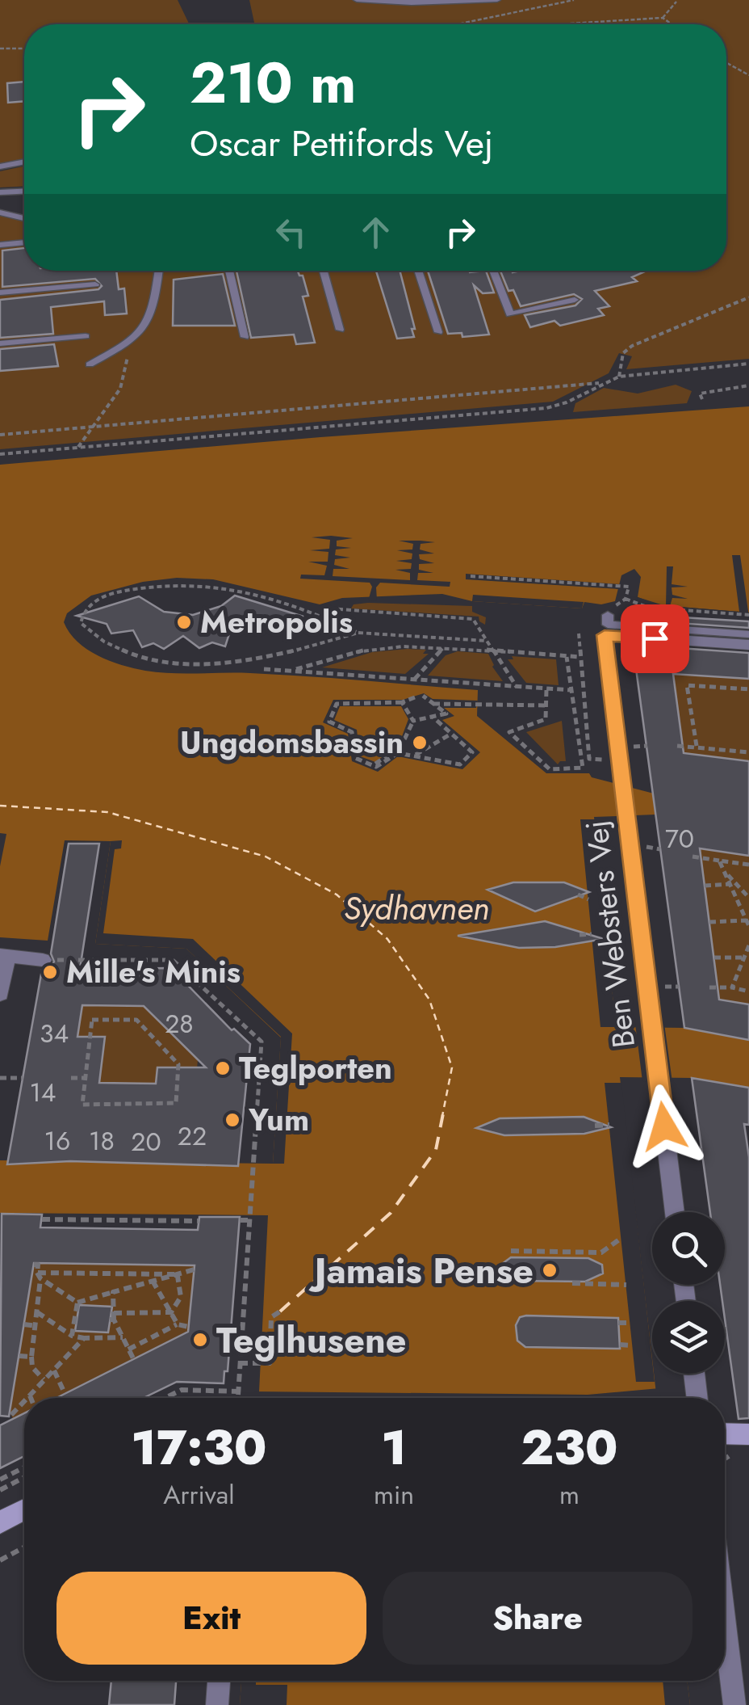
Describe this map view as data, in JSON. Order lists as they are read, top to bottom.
{
  "streets": {
    "street": ["Ben Websters Vej"]
  },
  "water": ["Sydhavnen"],
  "places": [
    "Metropolis",
    "Ungdomsbassin",
    "Mille's Minis",
    "Teglporten",
    "Yum",
    "Jamais Pense",
    "Teglhusene"
  ],
  "house_numbers": [
    "70",
    "28",
    "34",
    "14",
    "22",
    "16",
    "18",
    "20"
  ],
  "page": {
    "turn": ["210 m", "Oscar Pettifords Vej"],
    "eta": [
      "17:30",
      "Arrival",
      "1",
      "min",
      "230",
      "m"
    ],
    "buttons": ["Exit", "Share"]
  }
}
